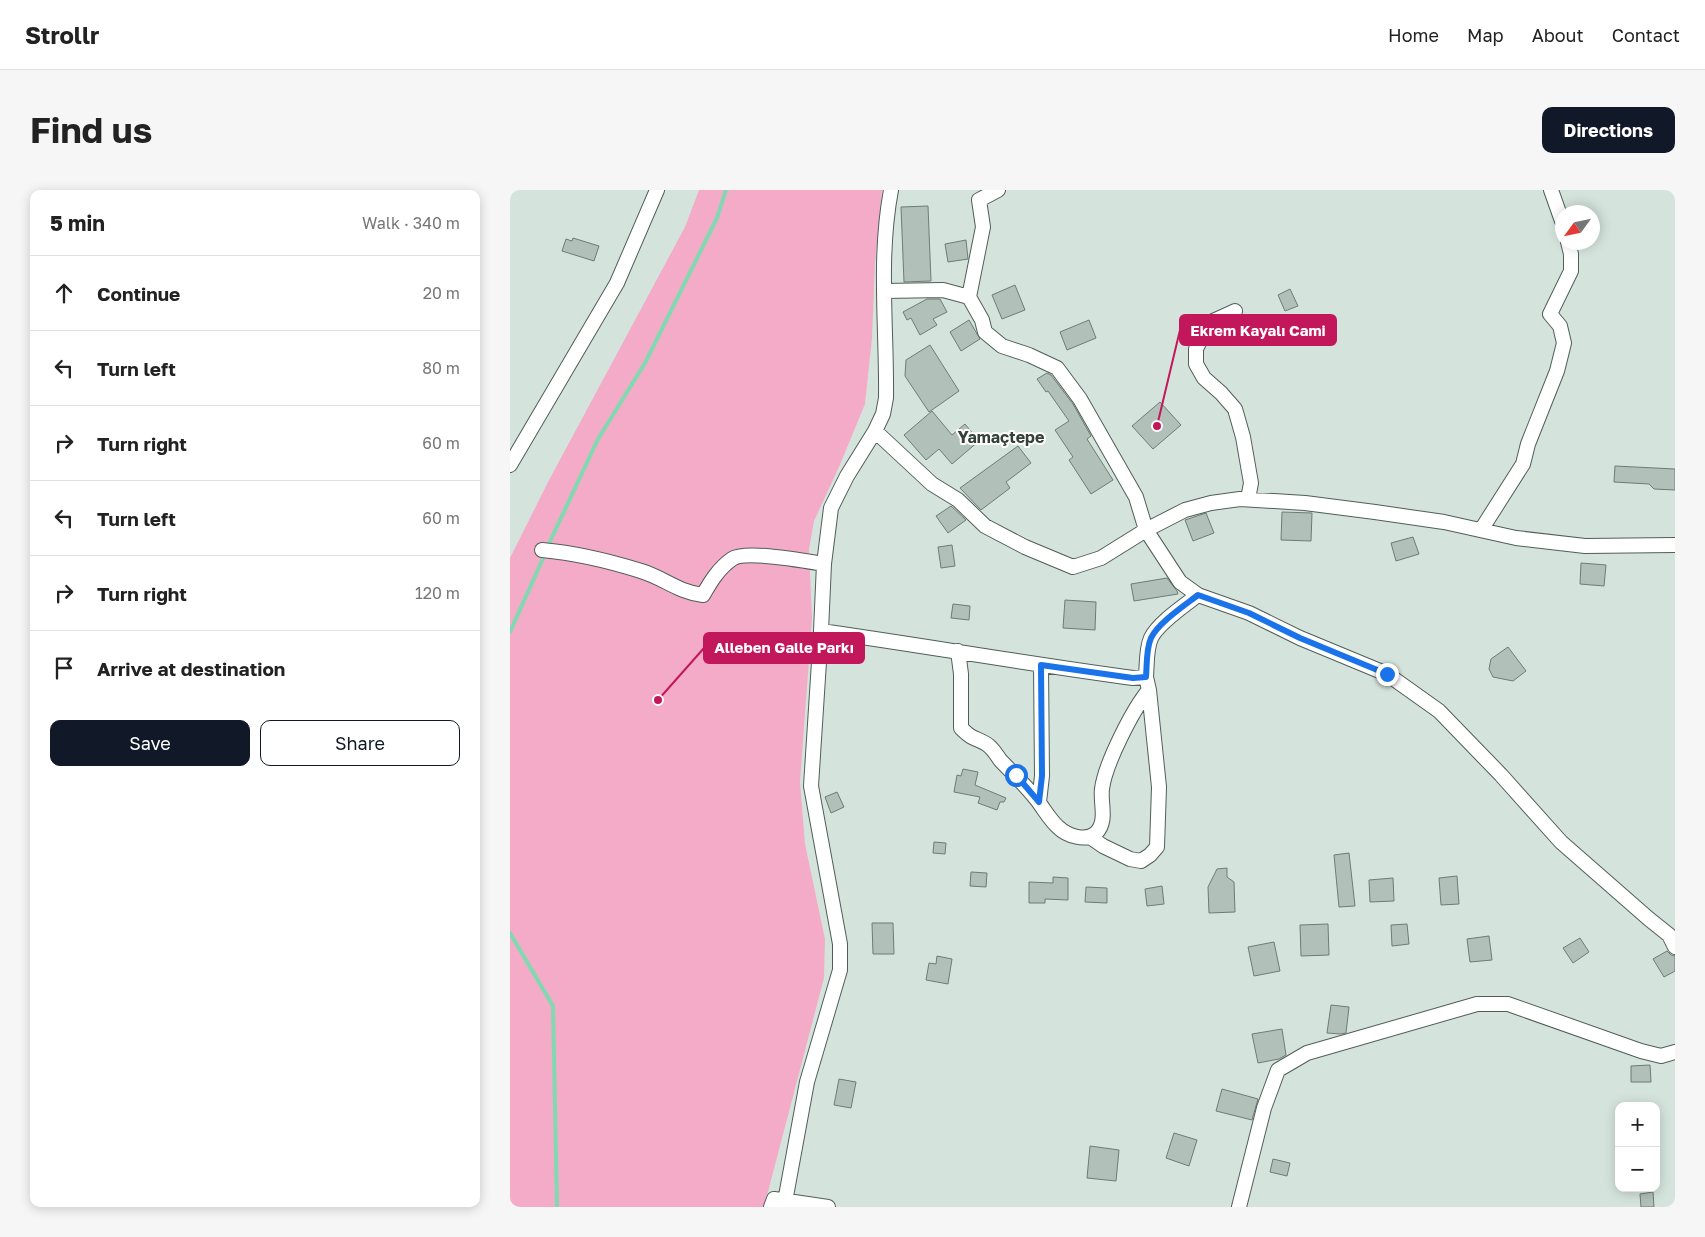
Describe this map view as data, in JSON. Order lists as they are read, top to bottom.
{
  "districts": ["Yamaçtepe"],
  "places": ["Ekrem Kayalı Cami", "Alleben Galle Parkı"],
  "north": "bottom left",
  "page": {
    "header": "Strollr",
    "nav": [
      "Home",
      "Map",
      "About",
      "Contact"
    ],
    "buttons": [
      "Directions",
      ["Save", "Share"]
    ],
    "title": "Find us",
    "heading": ["5 min", "Walk · 340 m"],
    "list": [
      ["Continue", "20 m"],
      ["Turn left", "80 m"],
      ["Turn right", "60 m"],
      ["Turn left", "60 m"],
      ["Turn right", "120 m"],
      "Arrive at destination"
    ],
    "map_buttons": ["+", "−"]
  }
}
